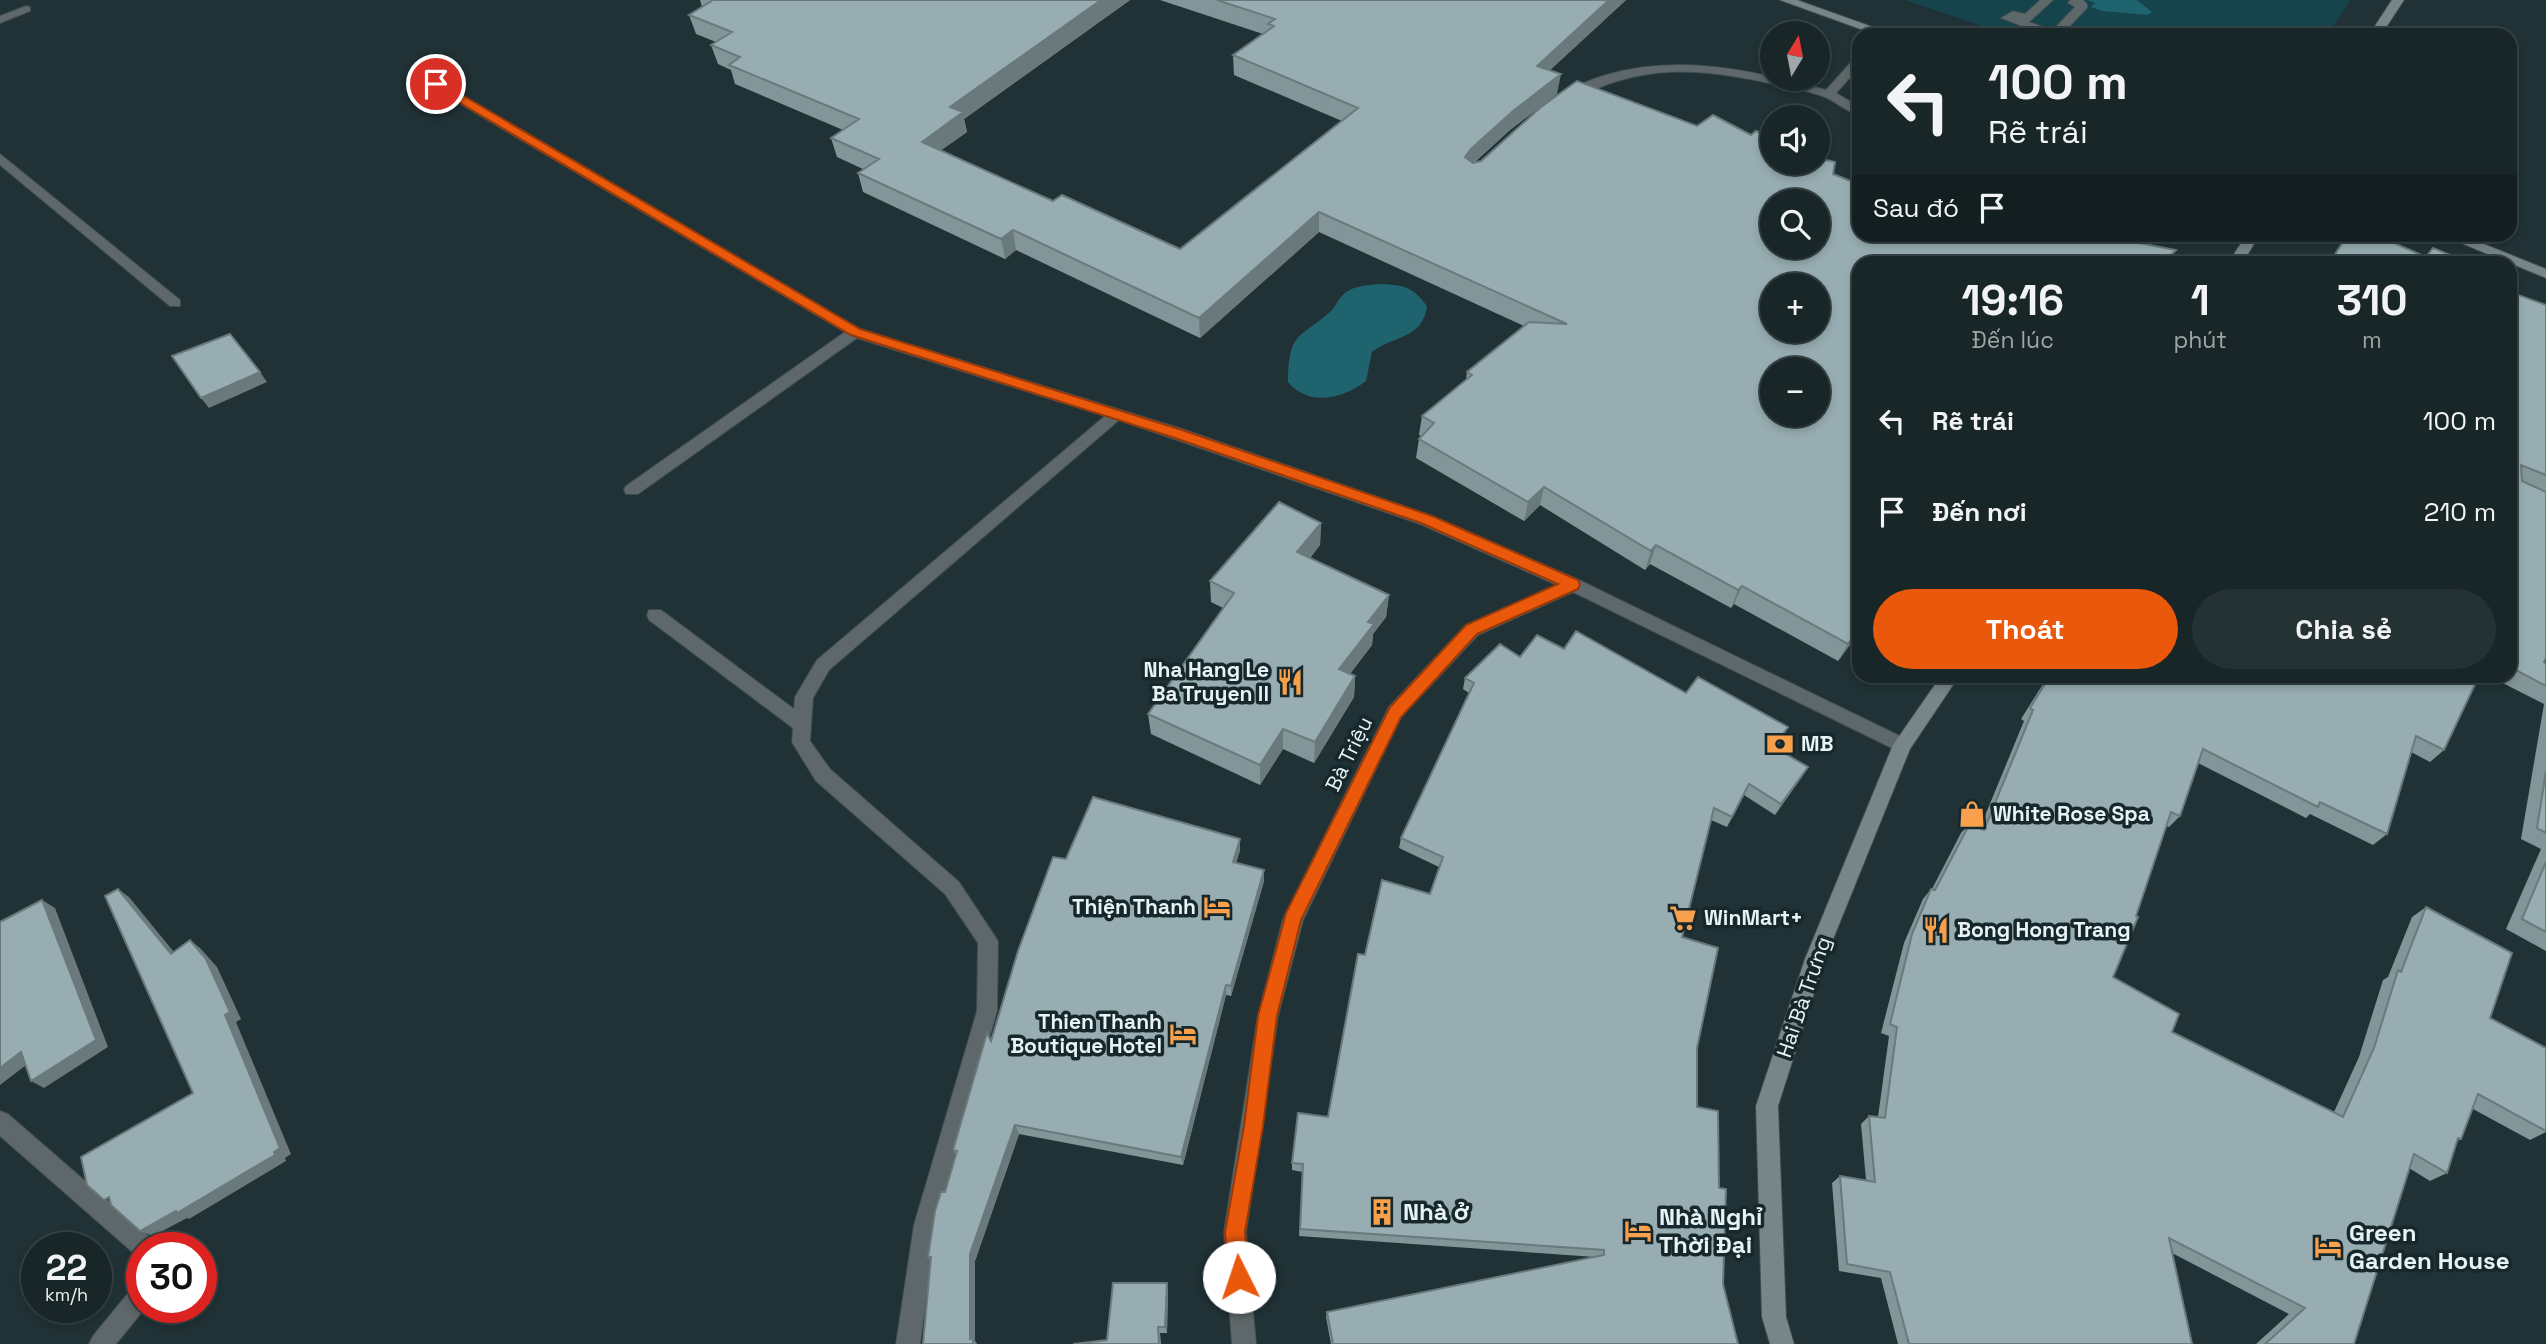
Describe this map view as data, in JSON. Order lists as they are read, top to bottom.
{
  "streets": {
    "street": ["Bà Triệu", "Hai Bà Trưng"]
  },
  "places": {
    "restaurant": ["Nha Hang Le Ba Truyen ll", "Bong Hong Trang"],
    "bank": ["MB"],
    "shop": ["White Rose Spa"],
    "hotel": [
      "Thiện Thanh",
      "Thien Thanh Boutique Hotel",
      "Nhà Nghỉ Thời Đại",
      "Green Garden House"
    ],
    "supermarket": ["WinMart+"],
    "building": ["Nhà ở"]
  },
  "north": "top",
  "page": {
    "map_buttons": ["+", "−"],
    "turn": ["100 m", "Rẽ trái"],
    "then": "Sau đó",
    "eta": [
      "19:16",
      "Đến lúc",
      "1",
      "phút",
      "310",
      "m"
    ],
    "list": [
      {
        "name": "Rẽ trái",
        "value": "100 m"
      },
      {
        "name": "Đến nơi",
        "value": "210 m"
      }
    ],
    "buttons": ["Thoát", "Chia sẻ"],
    "speed": "22 km/h",
    "limit": "30"
  }
}
